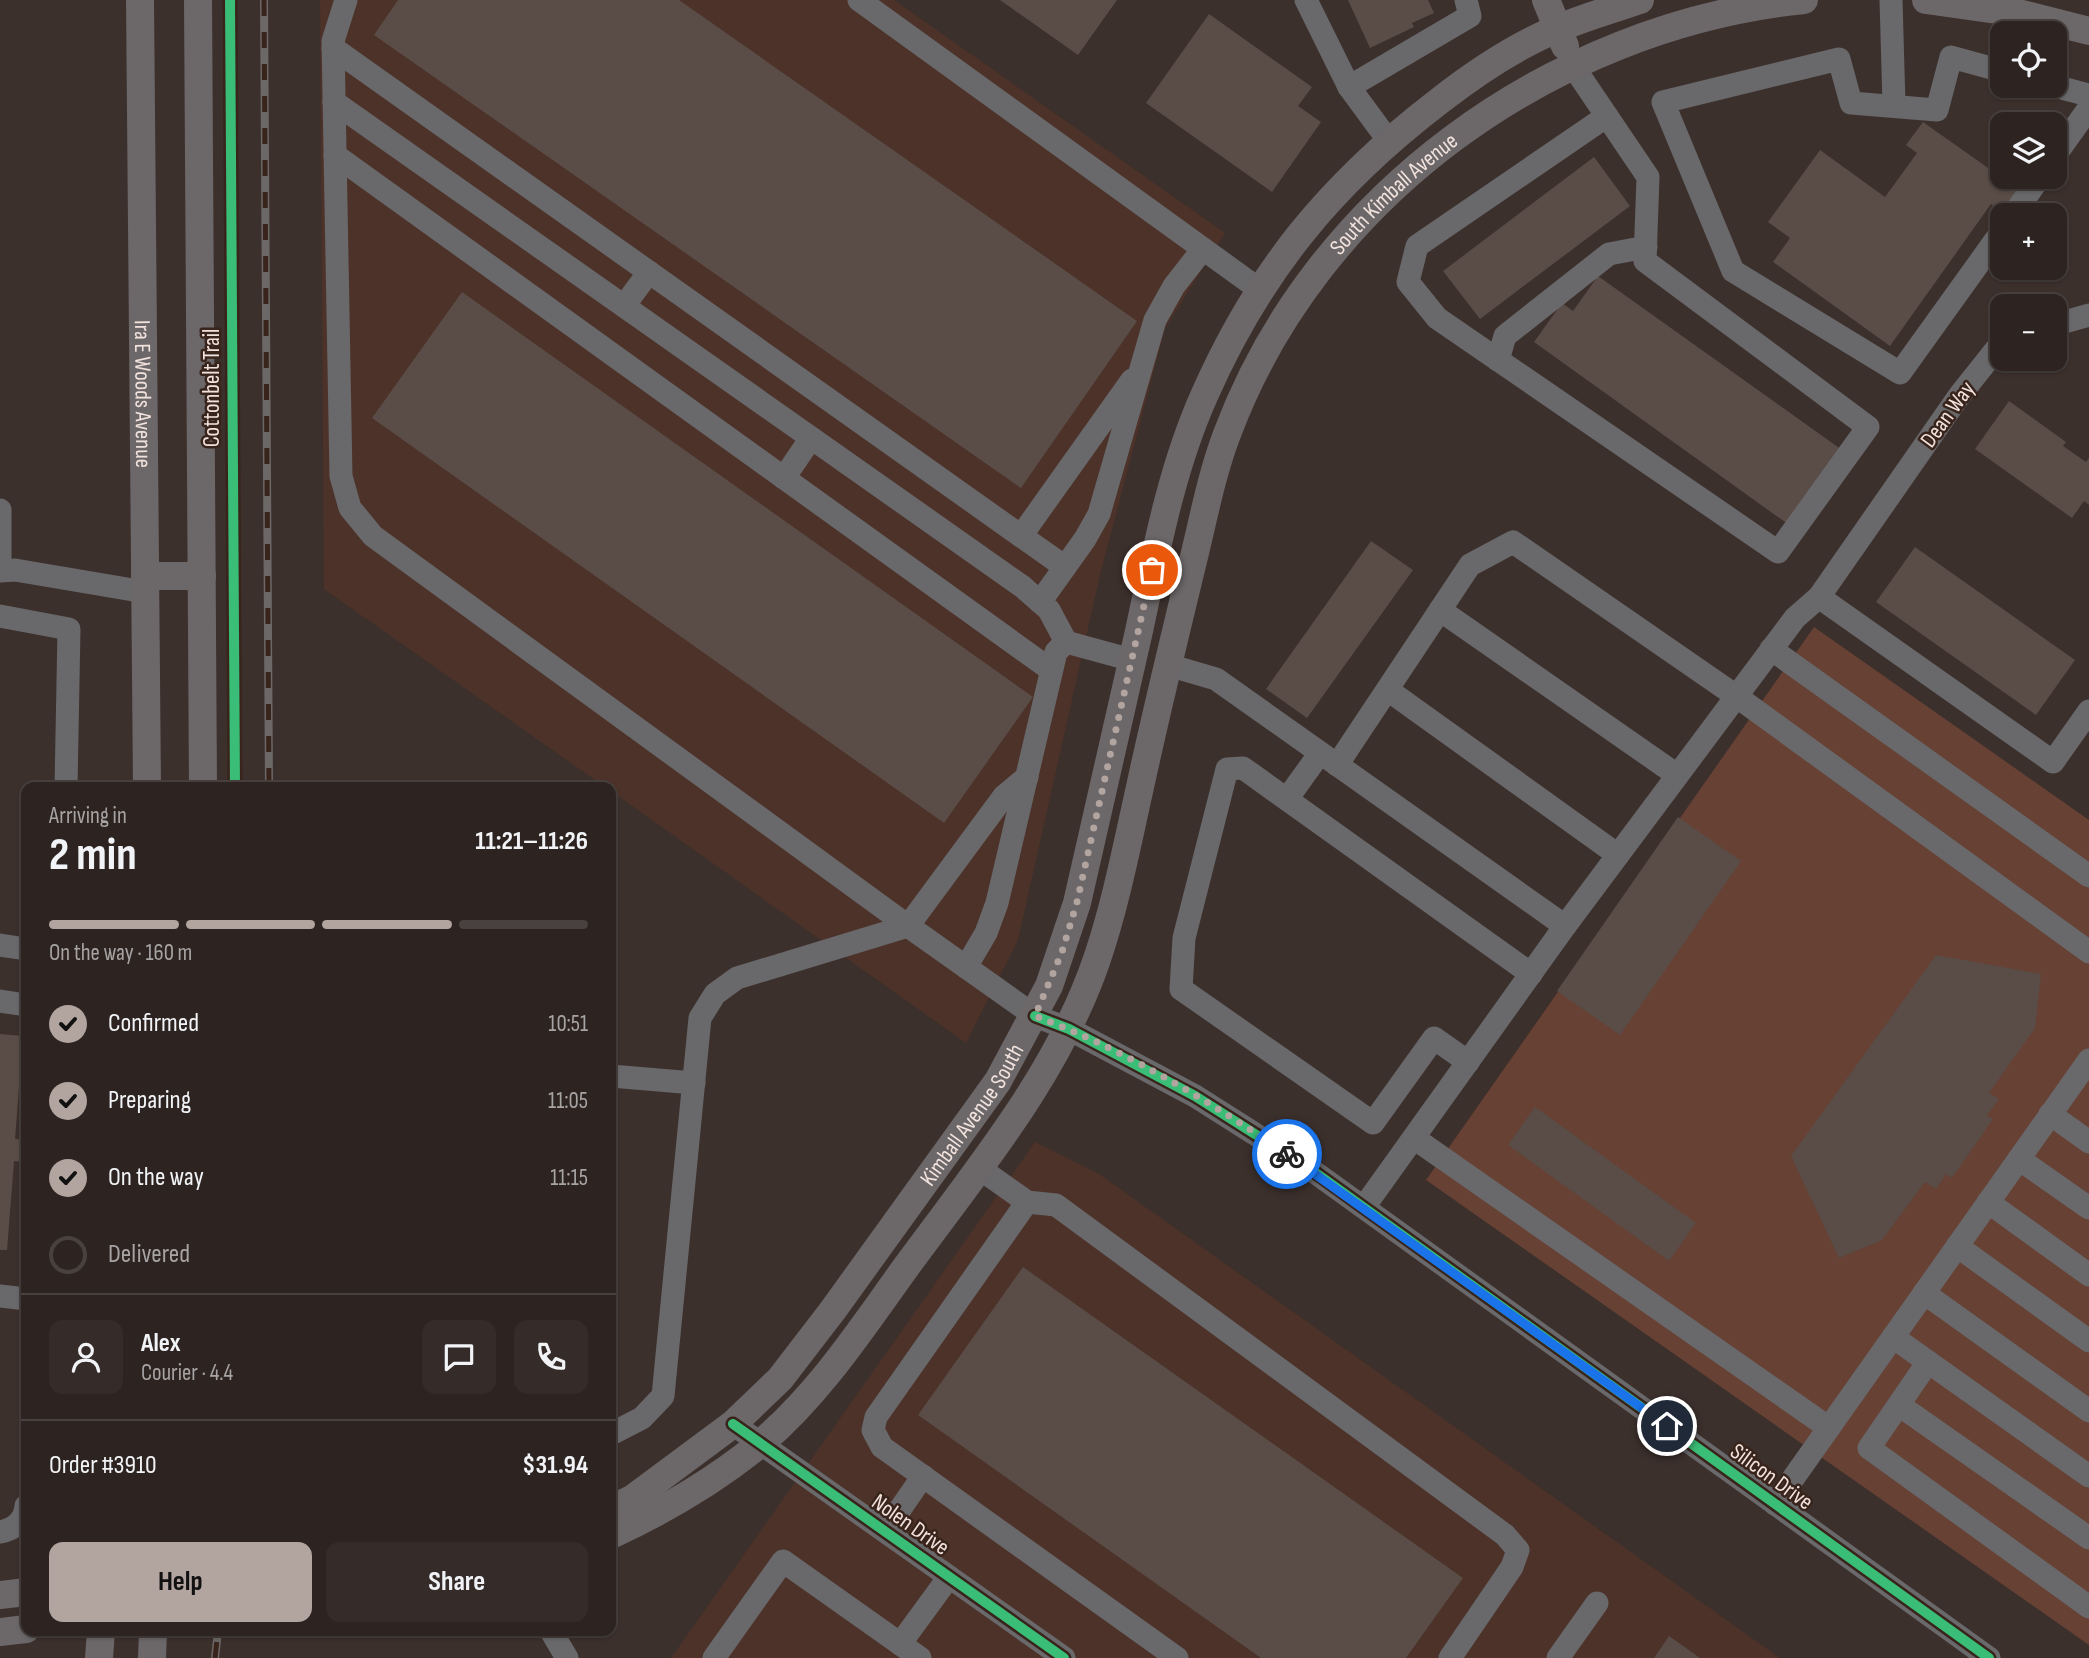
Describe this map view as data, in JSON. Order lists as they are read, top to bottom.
{
  "streets": {
    "main road": ["South Kimball Avenue", "Ira E Woods Avenue", "Kimball Avenue South"],
    "street": ["Dean Way", "Silicon Drive", "Nolen Drive"],
    "cycle path": ["Cottonbelt Trail"]
  },
  "crossings": [
    ["South Kimball Avenue", "Kimball Avenue South"],
    ["Dean Way", "Silicon Drive"],
    ["Kimball Avenue South", "Silicon Drive"],
    ["Kimball Avenue South", "Nolen Drive"]
  ],
  "page": {
    "map_buttons": ["+", "−"],
    "heading": ["2 min", "Arriving in", "11:21–11:26"],
    "panel": [
      "Alex",
      "Courier · 4.4",
      "Order #3910",
      "$31.94"
    ],
    "bar": "On the way · 160 m",
    "list": [
      ["Confirmed", "10:51"],
      ["Preparing", "11:05"],
      ["On the way", "11:15"],
      "Delivered"
    ],
    "buttons": ["Help", "Share"]
  }
}
